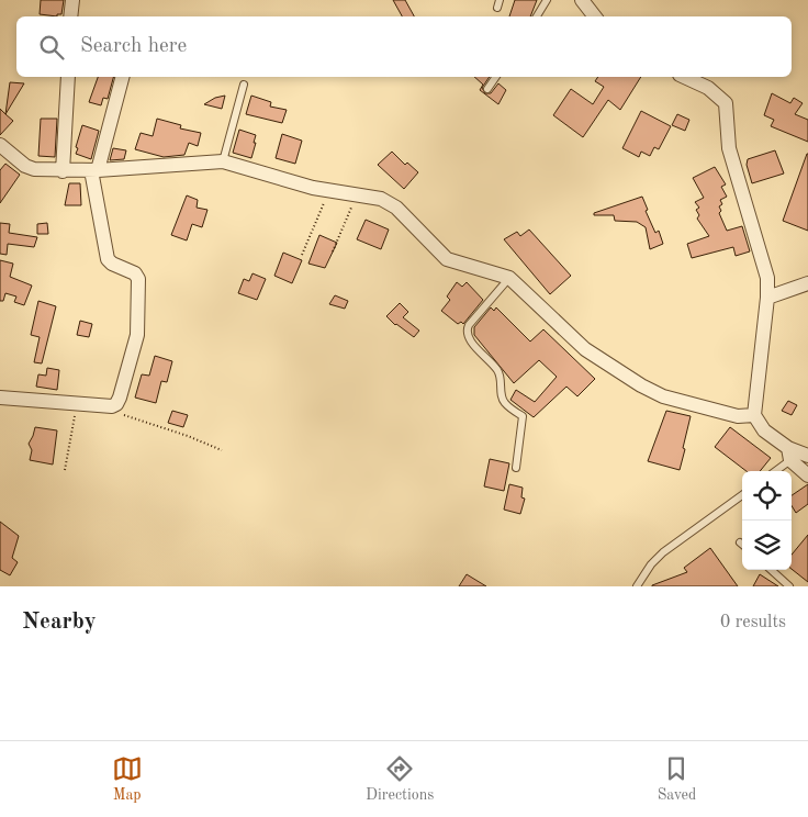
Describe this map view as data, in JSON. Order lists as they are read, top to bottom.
{
  "page": {
    "search": "Search here",
    "heading": ["Nearby", "0 results"],
    "nav": ["Map", "Directions", "Saved"]
  }
}
